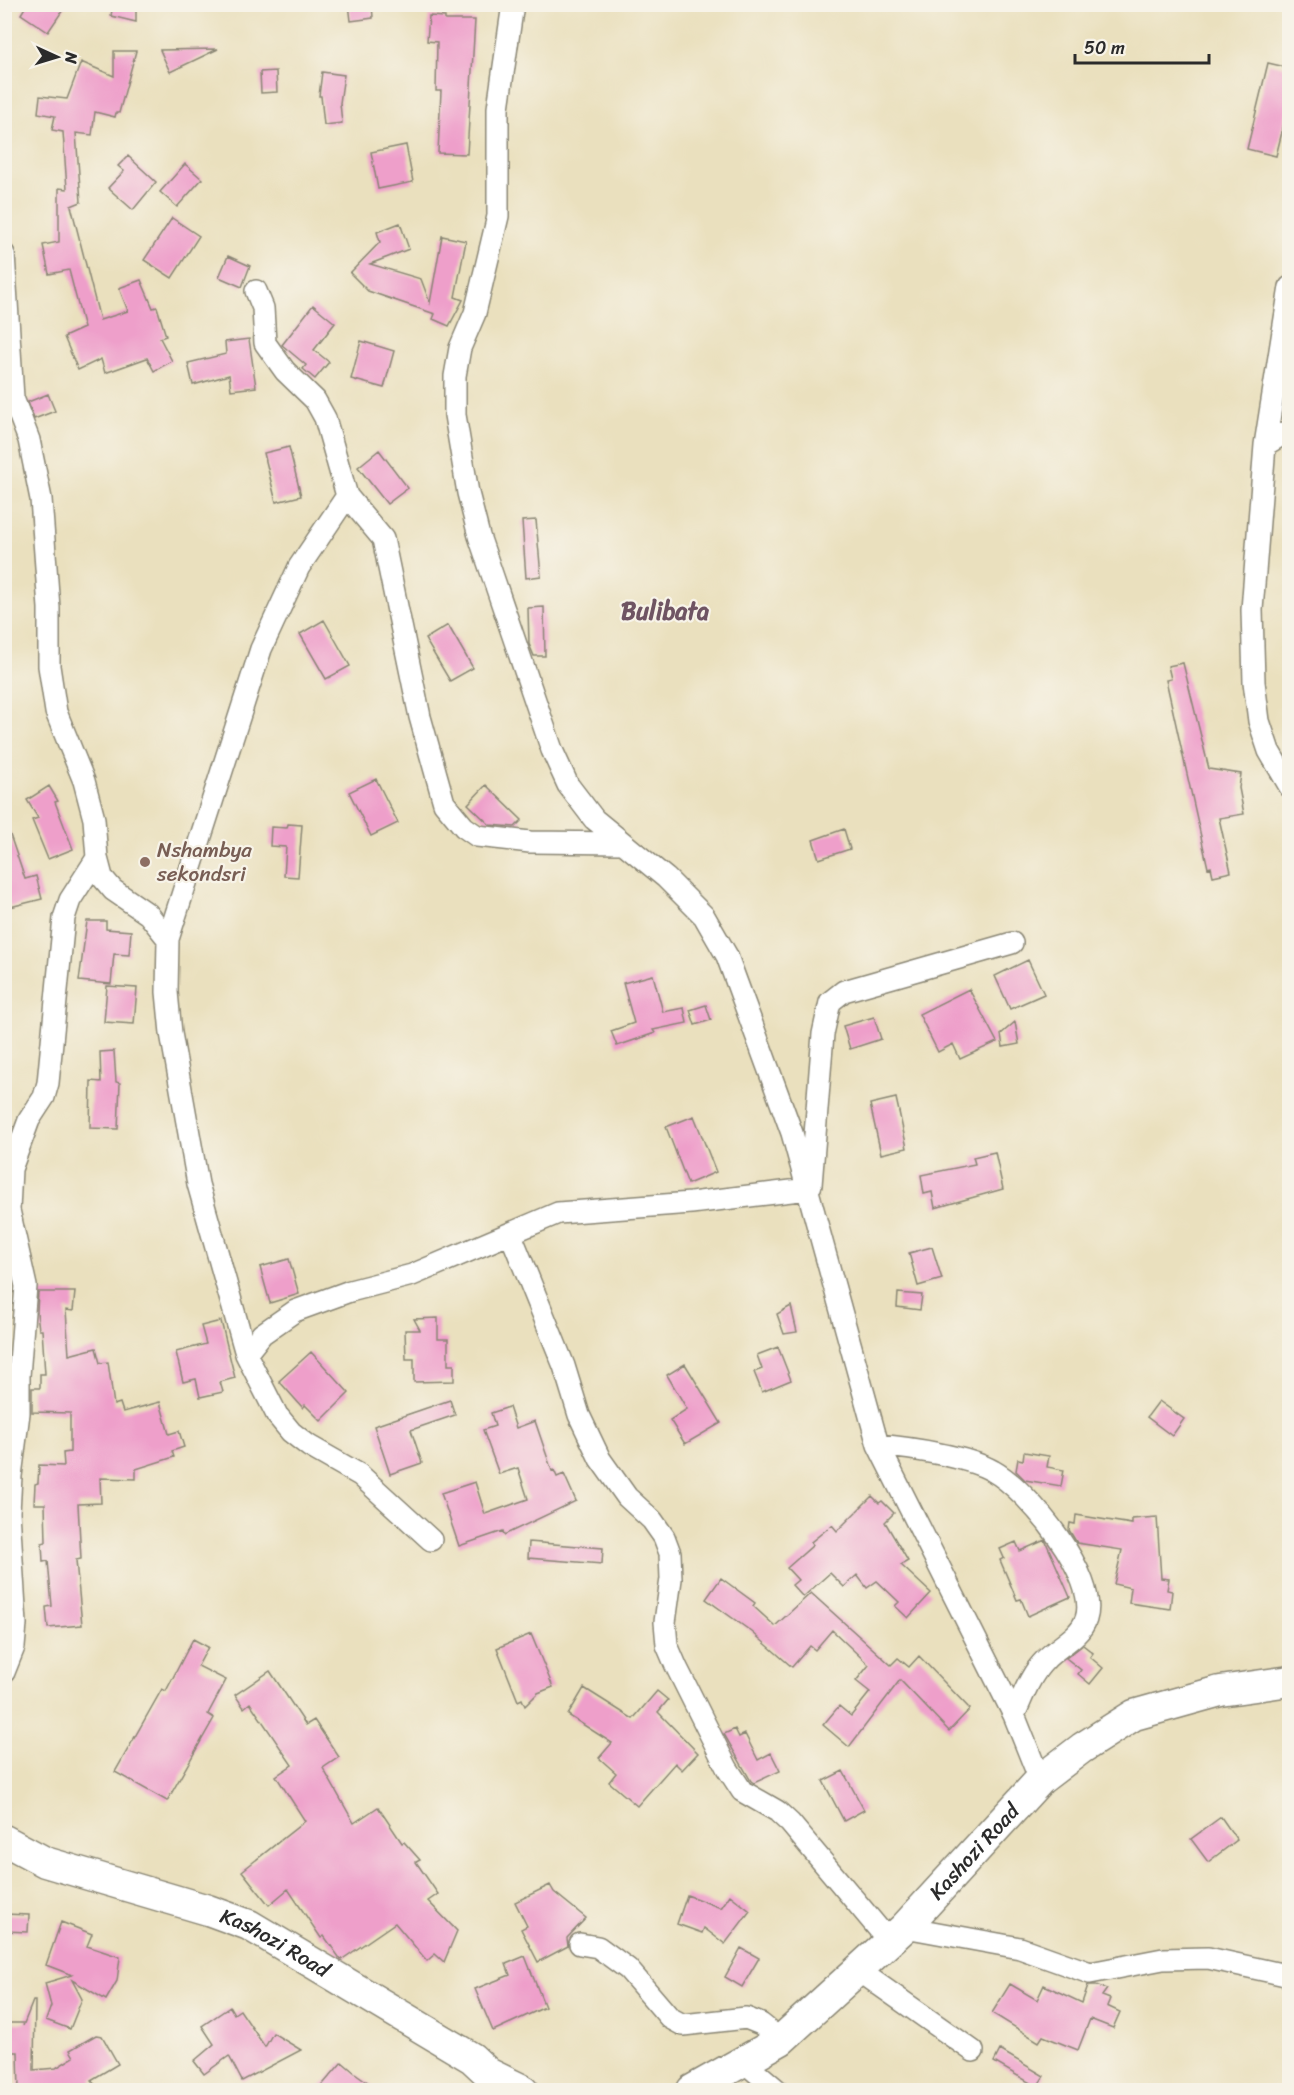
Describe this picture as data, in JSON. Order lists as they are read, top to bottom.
{
  "streets": {
    "main road": ["Kashozi Road"]
  },
  "districts": ["Bulibata"],
  "places": ["Nshambya sekondsri"],
  "scale_bar": "50 m",
  "north": "right"
}
